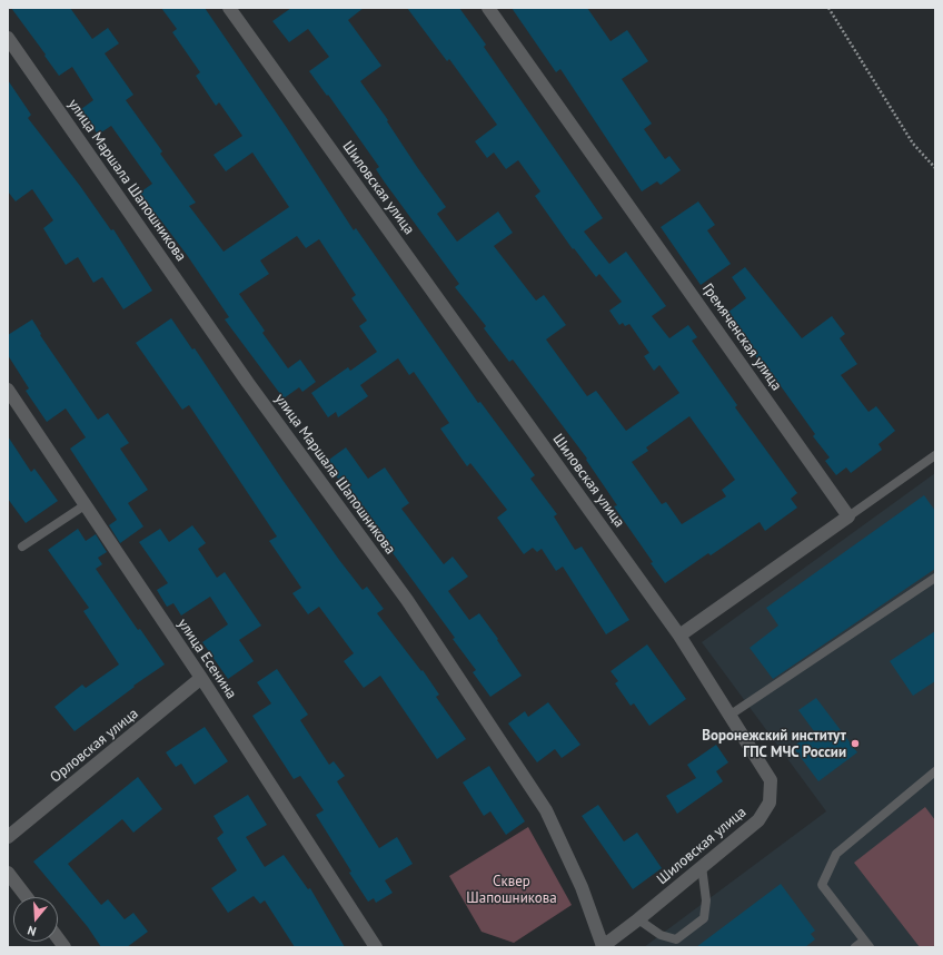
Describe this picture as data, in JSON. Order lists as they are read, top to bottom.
{
  "streets": {
    "street": [
      "улица Маршала Шапошникова",
      "Шиловская улица",
      "Гремяченская улица",
      "улица Есенина",
      "Орловская улица"
    ]
  },
  "crossings": [
    ["улица Маршала Шапошникова", "Шиловская улица"],
    ["улица Есенина", "Орловская улица"]
  ],
  "parks": ["Сквер Шапошникова"],
  "places": ["Воронежский институт ГПС МЧС России"],
  "north": "bottom"
}
